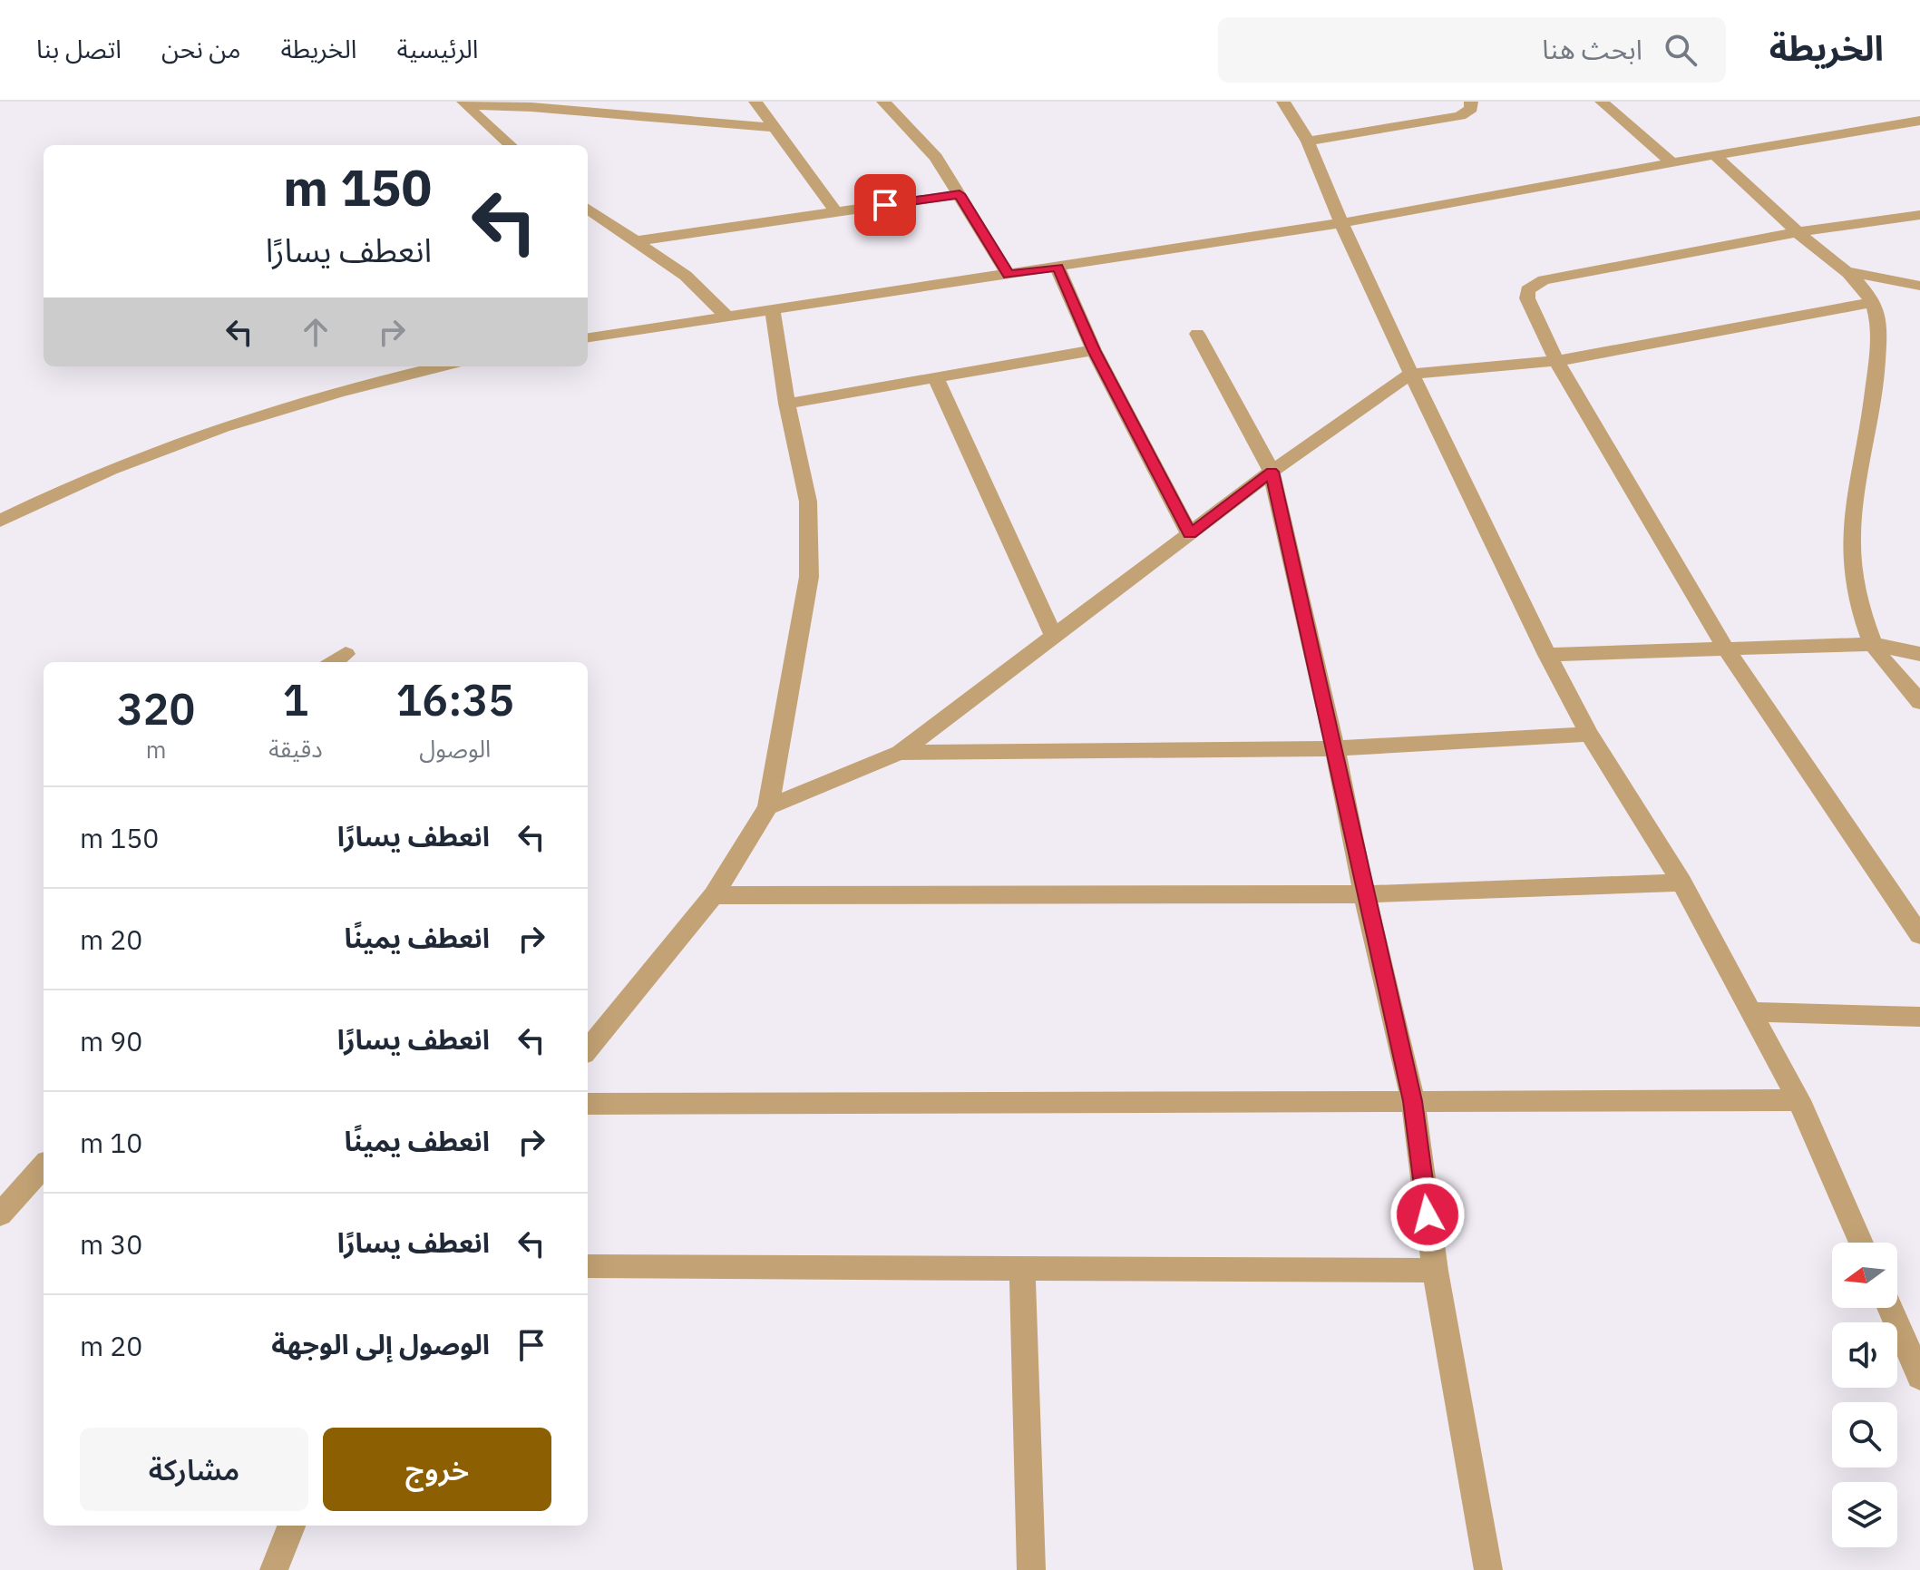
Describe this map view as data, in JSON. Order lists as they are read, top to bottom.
{
  "north": "left",
  "page": {
    "header": "الخريطة",
    "search": "ابحث هنا",
    "nav": [
      "الرئيسية",
      "الخريطة",
      "من نحن",
      "اتصل بنا"
    ],
    "turn": ["150 m", "انعطف يسارًا"],
    "eta": [
      "16:35",
      "الوصول",
      "1",
      "دقيقة",
      "320",
      "m"
    ],
    "list": [
      {
        "name": "انعطف يسارًا",
        "value": "150 m"
      },
      {
        "name": "انعطف يمينًا",
        "value": "20 m"
      },
      {
        "name": "انعطف يسارًا",
        "value": "90 m"
      },
      {
        "name": "انعطف يمينًا",
        "value": "10 m"
      },
      {
        "name": "انعطف يسارًا",
        "value": "30 m"
      },
      {
        "name": "الوصول إلى الوجهة",
        "value": "20 m"
      }
    ],
    "buttons": ["خروج", "مشاركة"]
  }
}
